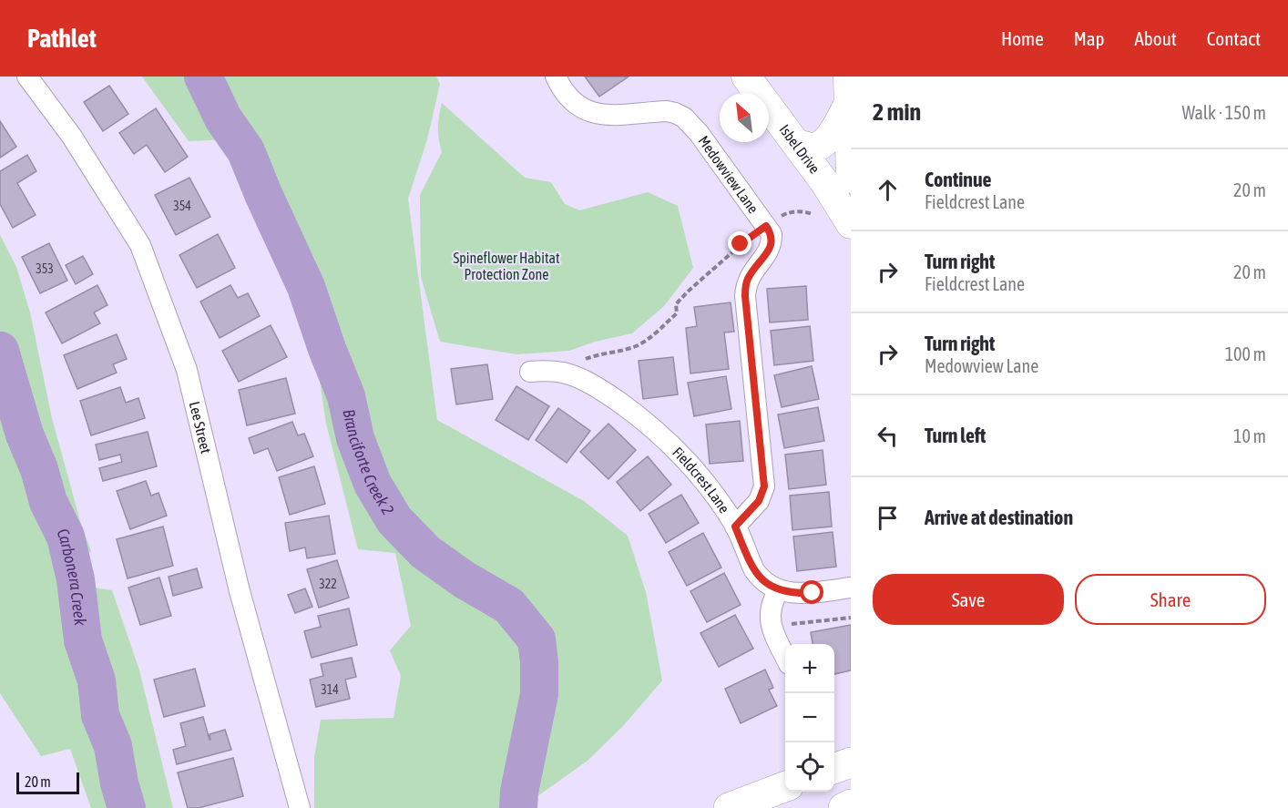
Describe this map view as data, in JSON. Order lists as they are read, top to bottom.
{
  "streets": {
    "street": [
      "Isbel Drive",
      "Medowview Lane",
      "Lee Street",
      "Fieldcrest Lane"
    ]
  },
  "crossings": [
    ["Medowview Lane", "Fieldcrest Lane"]
  ],
  "water": ["Branciforte Creek 2", "Carbonera Creek"],
  "parks": ["Spineflower Habitat Protection Zone"],
  "house_numbers": [
    "354",
    "353",
    "322",
    "314"
  ],
  "scale_bar": "20 m",
  "north": "top left",
  "page": {
    "header": "Pathlet",
    "nav": [
      "Home",
      "Map",
      "About",
      "Contact"
    ],
    "heading": ["2 min", "Walk · 150 m"],
    "list": [
      ["Continue", "Fieldcrest Lane", "20 m"],
      ["Turn right", "Fieldcrest Lane", "20 m"],
      ["Turn right", "Medowview Lane", "100 m"],
      ["Turn left", "10 m"],
      "Arrive at destination"
    ],
    "buttons": ["Save", "Share"],
    "map_buttons": ["+", "−"],
    "scale": "20 m"
  }
}
